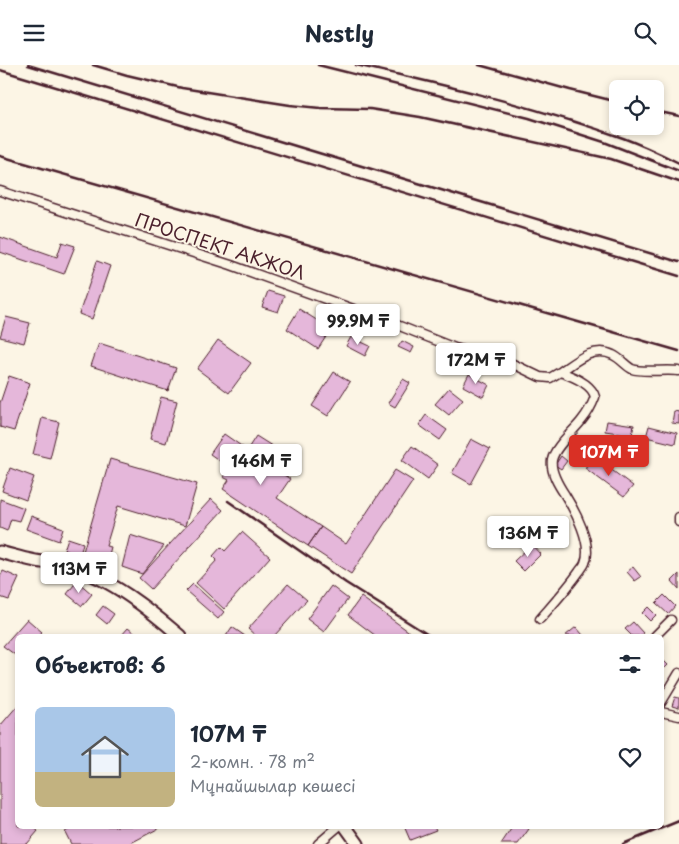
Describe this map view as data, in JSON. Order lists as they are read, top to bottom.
{
  "streets": {
    "street": ["ПРОСПЕКТ АКЖОЛ"]
  },
  "page": {
    "header": "Nestly",
    "price": [
      "99.9M ₸",
      "172M ₸",
      "107M ₸",
      "146M ₸",
      "136M ₸",
      "113M ₸"
    ],
    "heading": "Объектов: 6",
    "list": [
      {
        "name": "107M ₸",
        "note": "2-комн. · 78 m² · Мұнайшылар көшесі"
      }
    ]
  }
}
